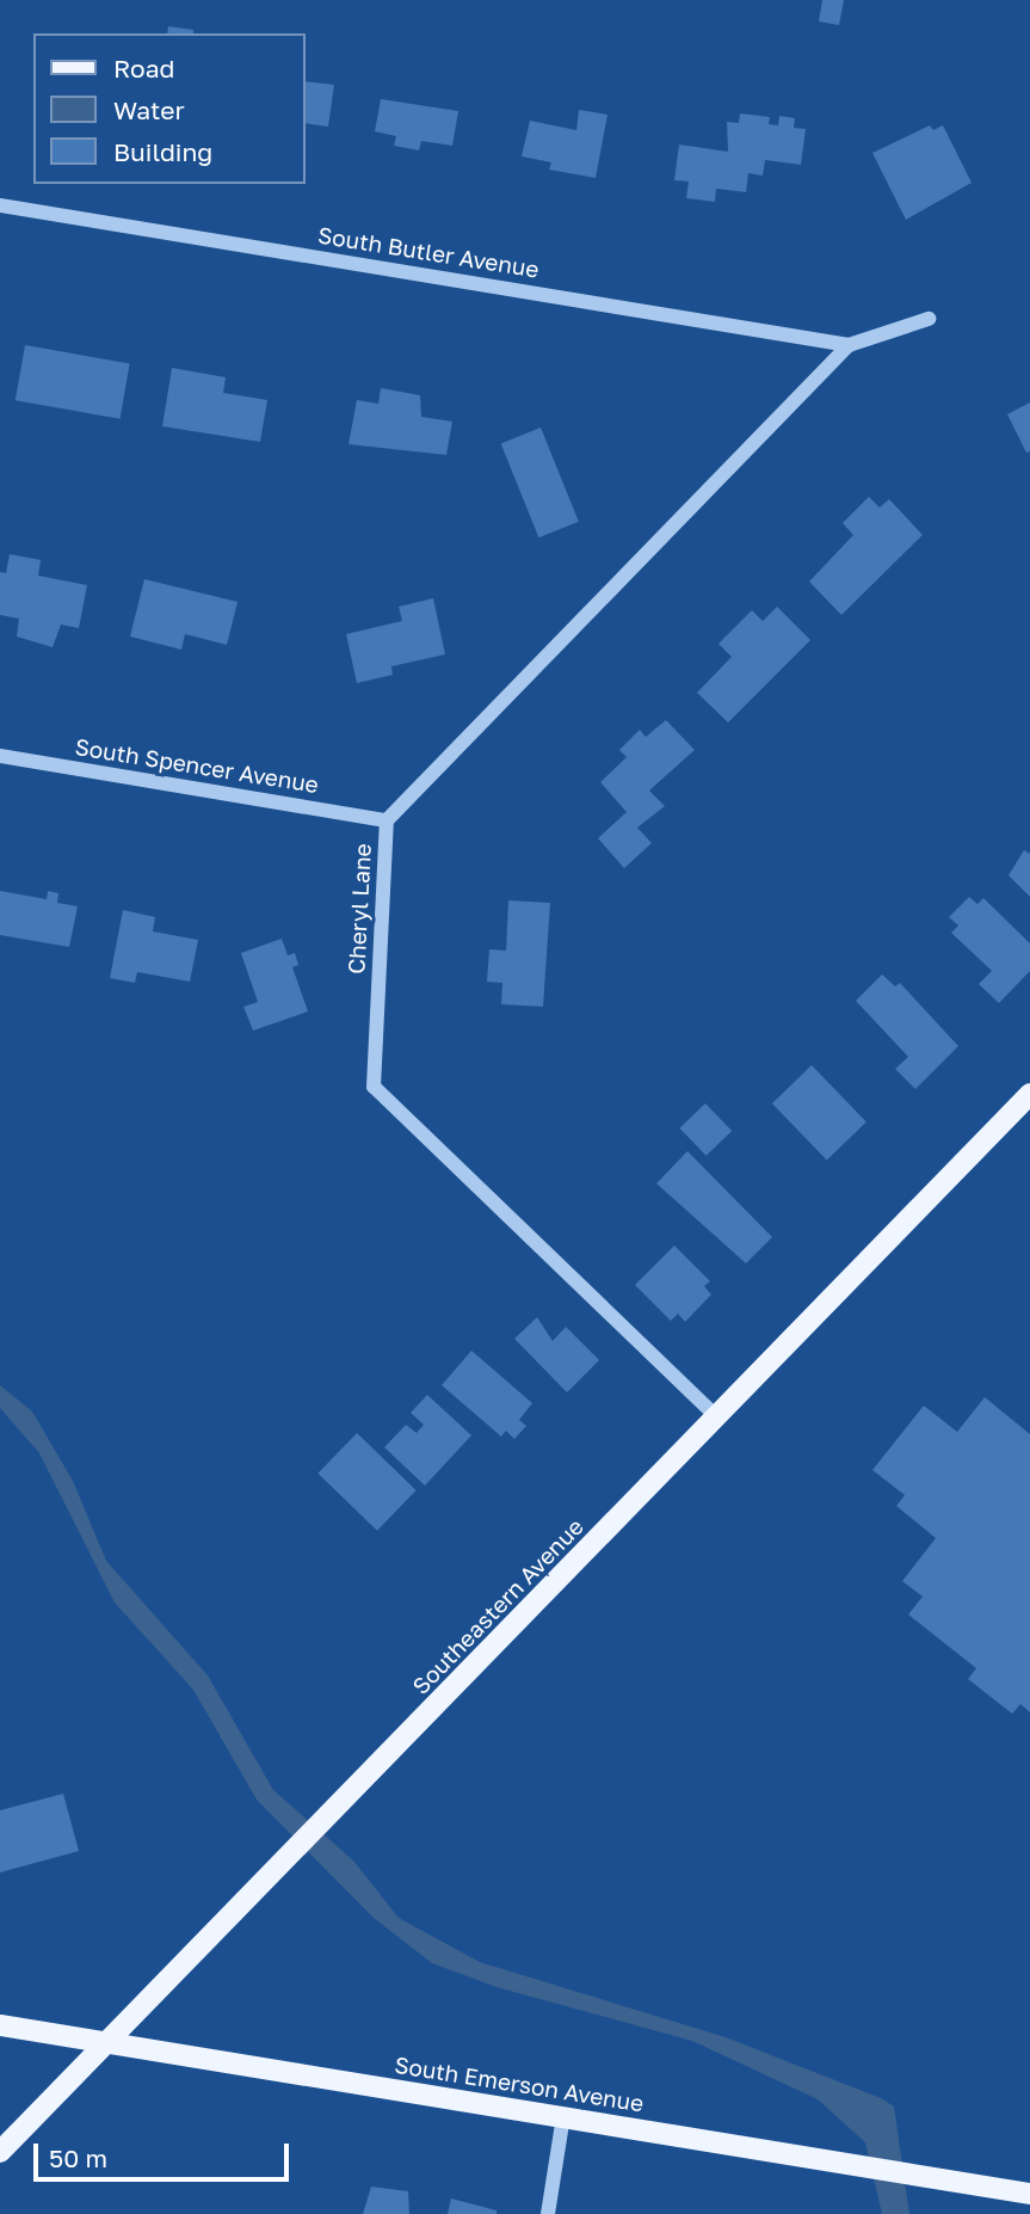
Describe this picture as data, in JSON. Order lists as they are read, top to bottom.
{
  "streets": {
    "main road": ["Southeastern Avenue", "South Emerson Avenue"],
    "street": ["South Butler Avenue", "South Spencer Avenue", "Cheryl Lane"]
  },
  "crossings": [
    ["South Butler Avenue", "Cheryl Lane"],
    ["South Spencer Avenue", "Cheryl Lane"],
    ["Cheryl Lane", "Southeastern Avenue"],
    ["Southeastern Avenue", "South Emerson Avenue"]
  ],
  "legend": ["Road", "Water", "Building"],
  "scale_bar": "50 m"
}
